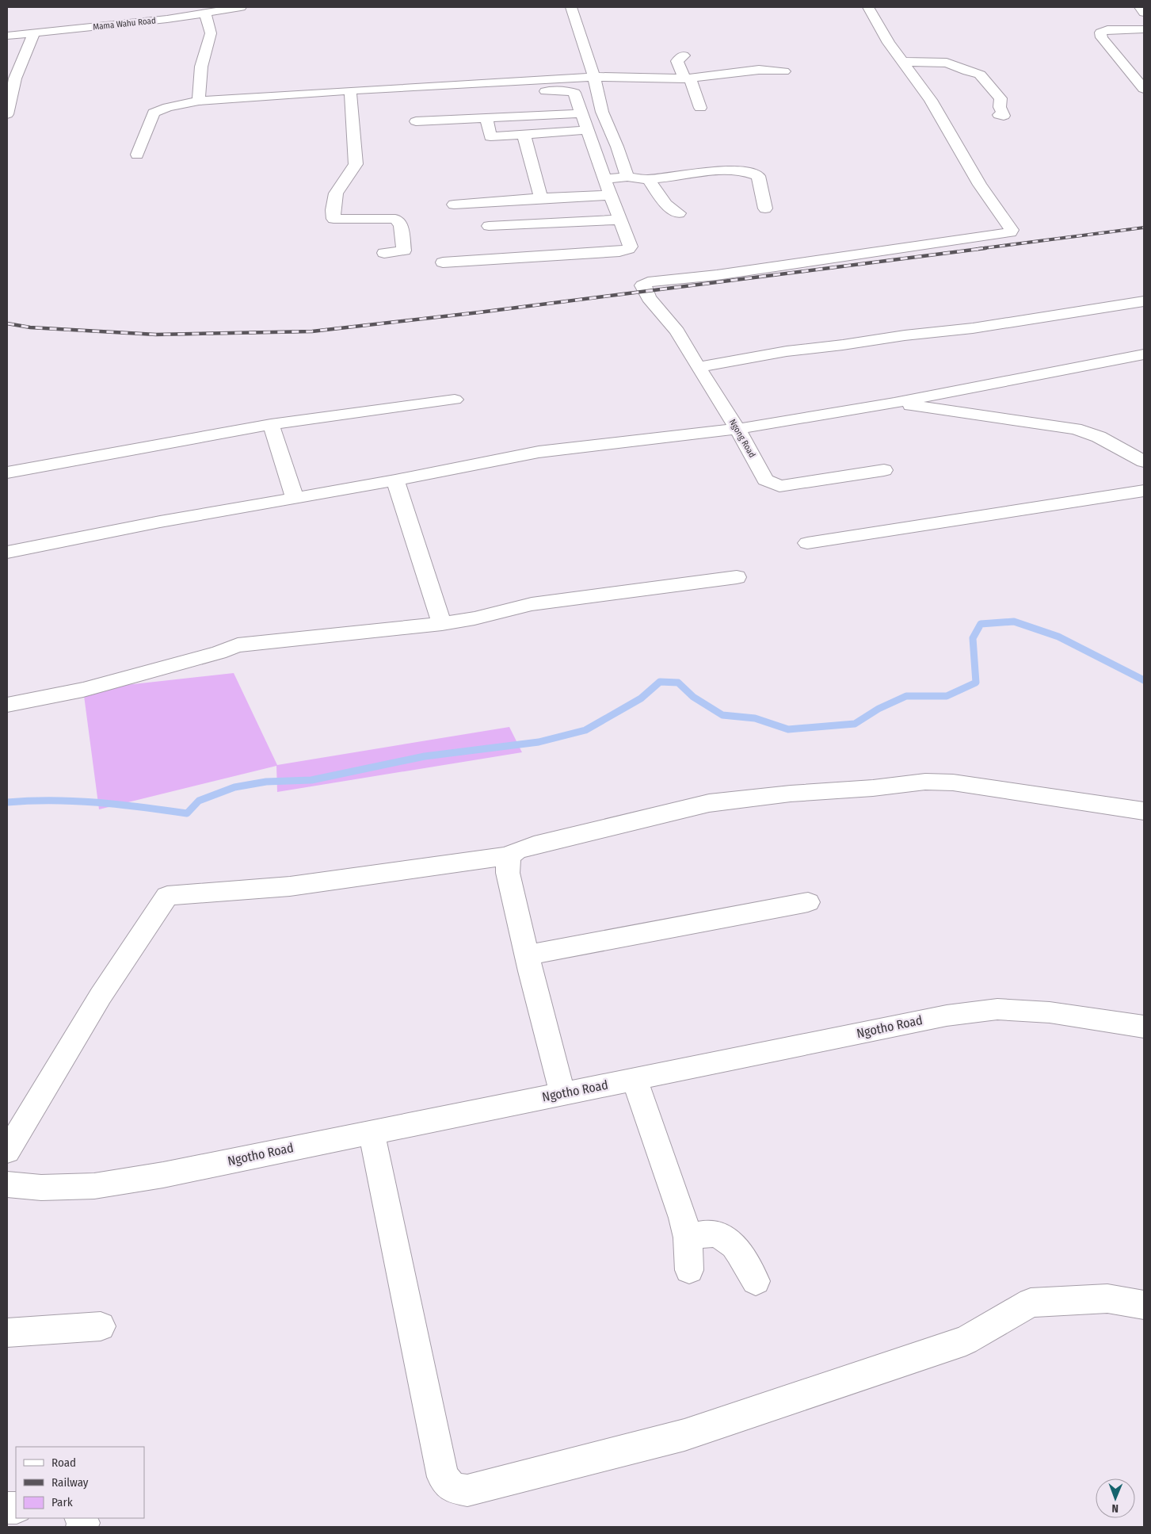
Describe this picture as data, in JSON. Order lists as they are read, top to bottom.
{
  "streets": {
    "street": ["Mama Wahu Road", "Ngong Road", "Ngotho Road"]
  },
  "legend": ["Road", "Railway", "Park"],
  "north": "bottom"
}
